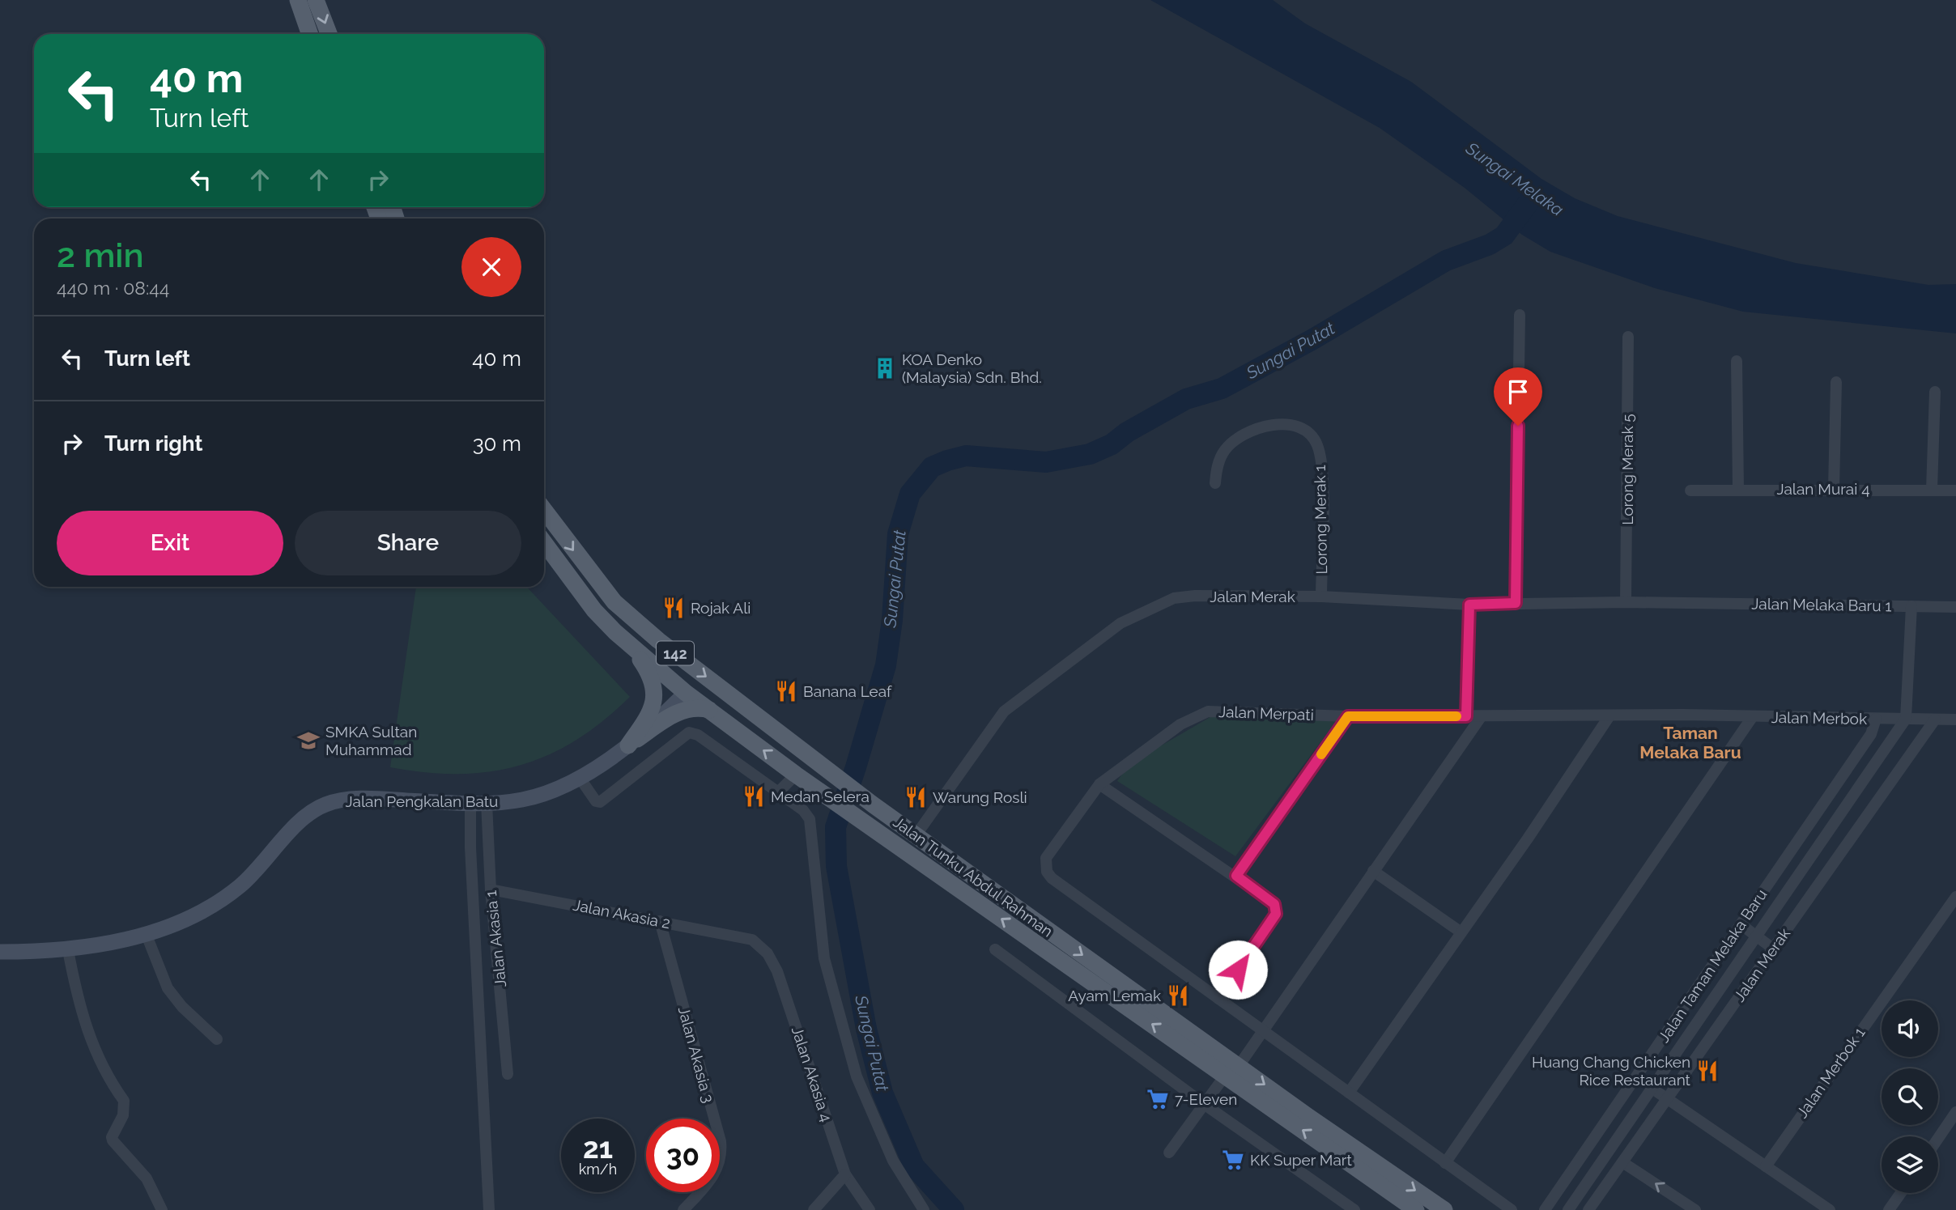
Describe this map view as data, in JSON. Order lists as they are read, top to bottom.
{
  "streets": {
    "main road": ["142", "Jalan Pengkalan Batu", "Jalan Tunku Abdul Rahman"],
    "street": [
      "Lorong Merak 5",
      "Jalan Murai 4",
      "Lorong Merak 1",
      "Jalan Merak",
      "Jalan Melaka Baru 1",
      "Jalan Merpati",
      "Jalan Merbok",
      "Jalan Akasia 2",
      "Jalan Akasia 1",
      "Jalan Taman Melaka Baru",
      "Jalan Akasia 3",
      "Jalan Merbok 1",
      "Jalan Akasia 4"
    ]
  },
  "crossings": [
    ["Lorong Merak 5", "Jalan Merak"],
    ["Lorong Merak 1", "Jalan Merak"],
    ["Jalan Merak", "Jalan Melaka Baru 1"],
    ["Jalan Merak", "Jalan Merbok"],
    ["Jalan Merak", "Jalan Tunku Abdul Rahman"],
    ["Jalan Merpati", "Jalan Merbok"],
    ["Jalan Merbok", "Jalan Taman Melaka Baru"],
    ["Jalan Pengkalan Batu", "Jalan Tunku Abdul Rahman"],
    ["Jalan Pengkalan Batu", "Jalan Akasia 1"],
    ["Jalan Akasia 2", "Jalan Akasia 1"],
    ["Jalan Akasia 2", "Jalan Akasia 3"],
    ["Jalan Akasia 2", "Jalan Akasia 4"]
  ],
  "districts": ["Taman Melaka Baru"],
  "water": ["Sungai Melaka", "Sungai Putat"],
  "places": {
    "building": ["KOA Denko (Malaysia) Sdn. Bhd."],
    "restaurant": [
      "Rojak Ali",
      "Banana Leaf",
      "Medan Selera",
      "Warung Rosli",
      "Ayam Lemak",
      "Huang Chang Chicken Rice Restaurant"
    ],
    "school or university": ["SMKA Sultan Muhammad"],
    "supermarket": ["7-Eleven", "KK Super Mart"]
  },
  "page": {
    "turn": ["40 m", "Turn left"],
    "heading": ["2 min", "440 m · 08:44"],
    "list": [
      {
        "name": "Turn left",
        "value": "40 m"
      },
      {
        "name": "Turn right",
        "value": "30 m"
      }
    ],
    "buttons": ["Exit", "Share"],
    "speed": "21 km/h",
    "limit": "30"
  }
}
